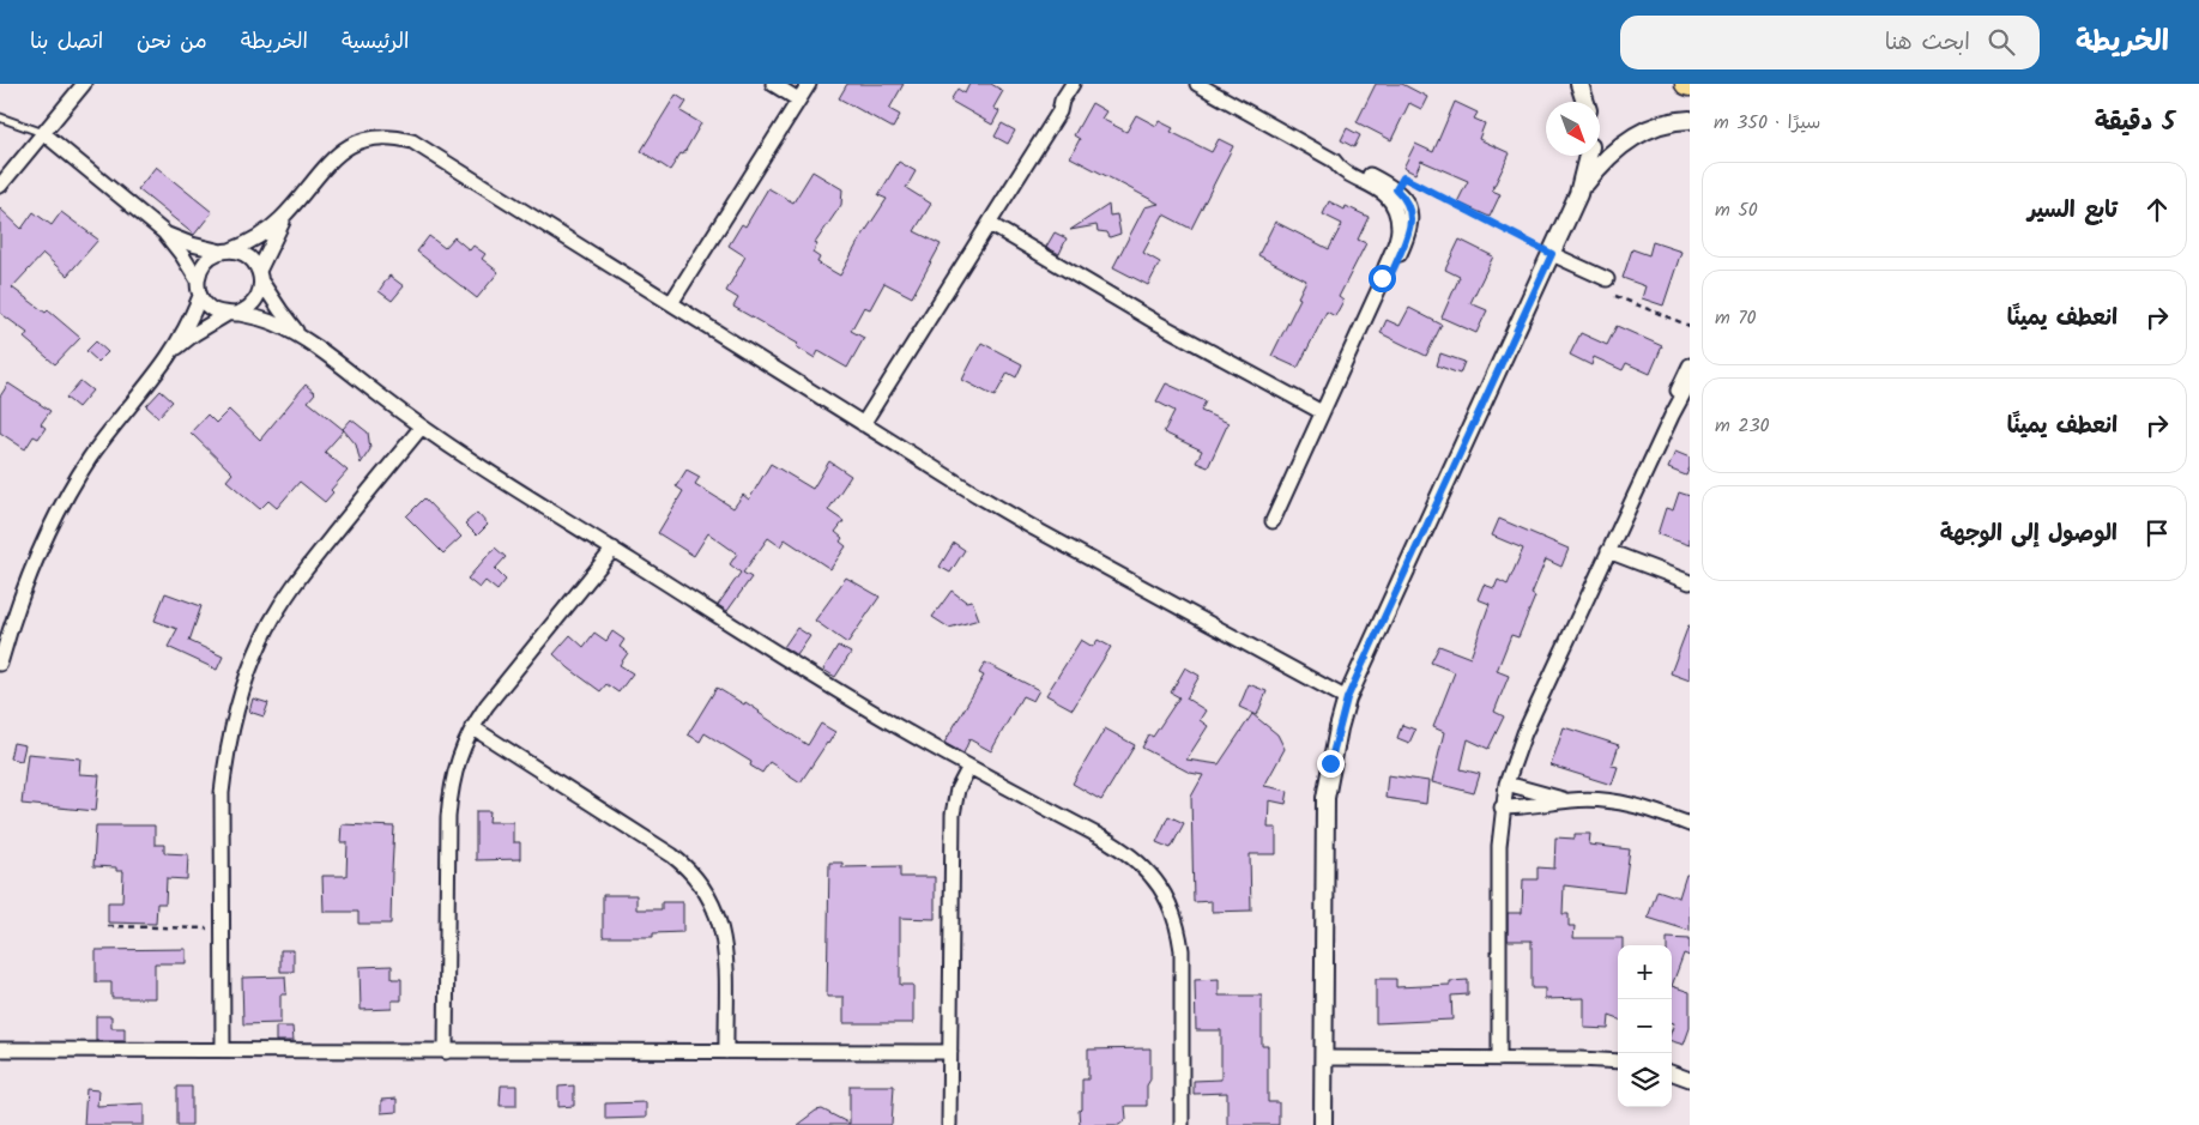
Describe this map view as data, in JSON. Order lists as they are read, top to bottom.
{
  "north": "bottom right",
  "page": {
    "header": "الخريطة",
    "search": "ابحث هنا",
    "nav": [
      "الرئيسية",
      "الخريطة",
      "من نحن",
      "اتصل بنا"
    ],
    "heading": ["5 دقيقة", "سيرًا · 350 m"],
    "list": [
      ["تابع السير", "50 m"],
      ["انعطف يمينًا", "70 m"],
      ["انعطف يمينًا", "230 m"],
      "الوصول إلى الوجهة"
    ],
    "map_buttons": ["+", "−"]
  }
}
